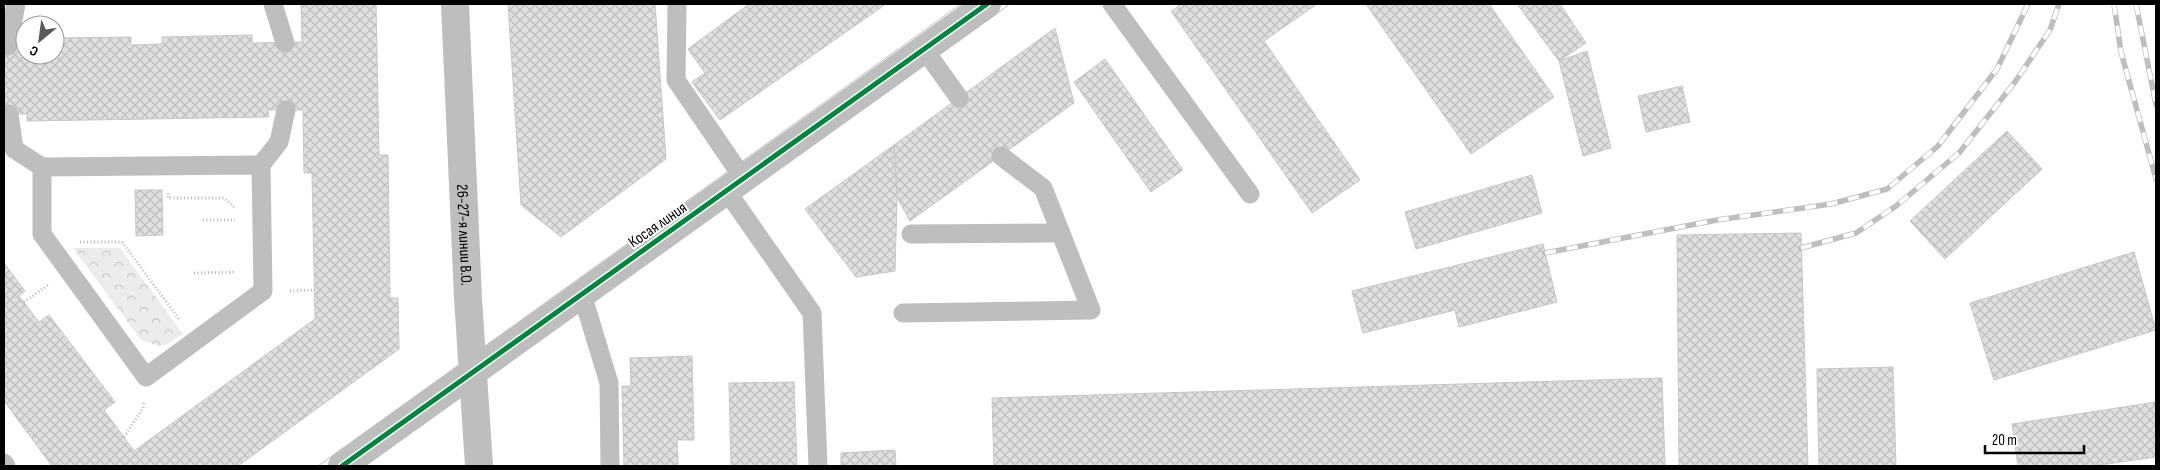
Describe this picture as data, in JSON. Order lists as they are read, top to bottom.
{
  "streets": {
    "street": ["Косая линия", "26-27-я линии В.О."]
  },
  "crossings": [
    ["Косая линия", "26-27-я линии В.О."]
  ],
  "scale_bar": "20 m",
  "north": "bottom left"
}
